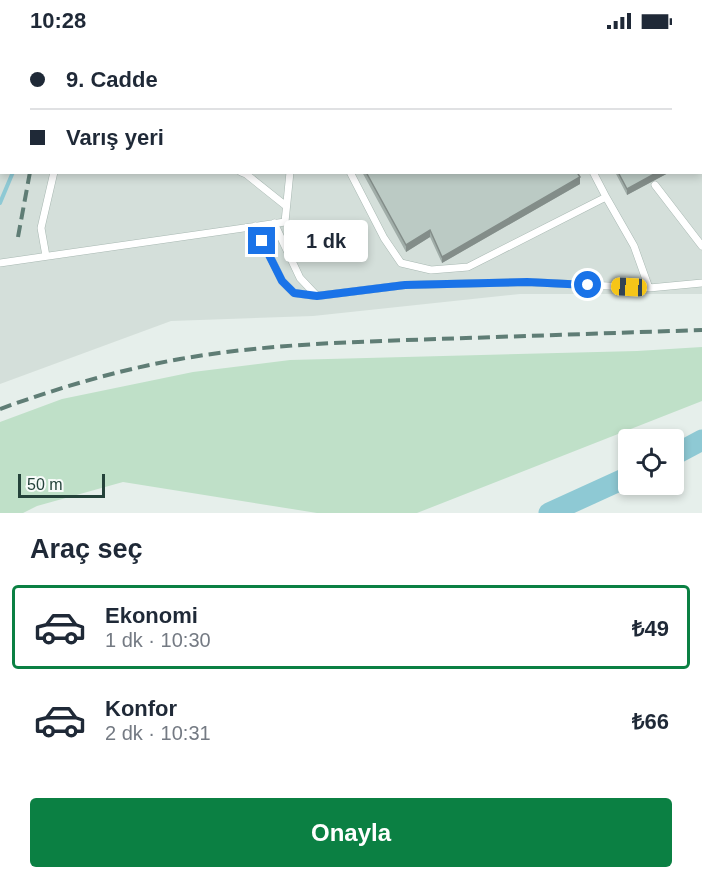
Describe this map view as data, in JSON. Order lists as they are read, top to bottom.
{
  "scale_bar": "50 m",
  "page": {
    "status": "10:28",
    "banner": ["9. Cadde", "Varış yeri"],
    "bubble": "1 dk",
    "scale": "50 m",
    "heading": "Araç seç",
    "list": [
      {
        "name": "Ekonomi",
        "note": "1 dk · 10:30",
        "value": "₺49"
      },
      {
        "name": "Konfor",
        "note": "2 dk · 10:31",
        "value": "₺66"
      }
    ],
    "buttons": "Onayla"
  }
}
